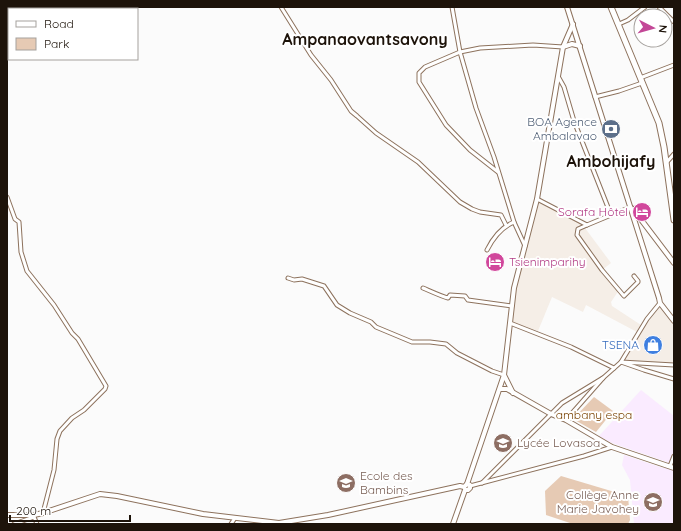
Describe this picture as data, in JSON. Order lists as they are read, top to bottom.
{
  "districts": ["Ampanaovantsavony", "Ambohijafy"],
  "parks": ["ambany espa"],
  "places": {
    "bank": ["BOA Agence Ambalavao"],
    "hotel": ["Sorafa Hôtel", "Tsienimparihy"],
    "shop": ["TSENA"],
    "school or university": ["Lycée Lovasoa", "Ecole des Bambins", "Collège Anne Marie Javohey"]
  },
  "legend": ["Road", "Park"],
  "scale_bar": "200 m",
  "north": "right"
}
